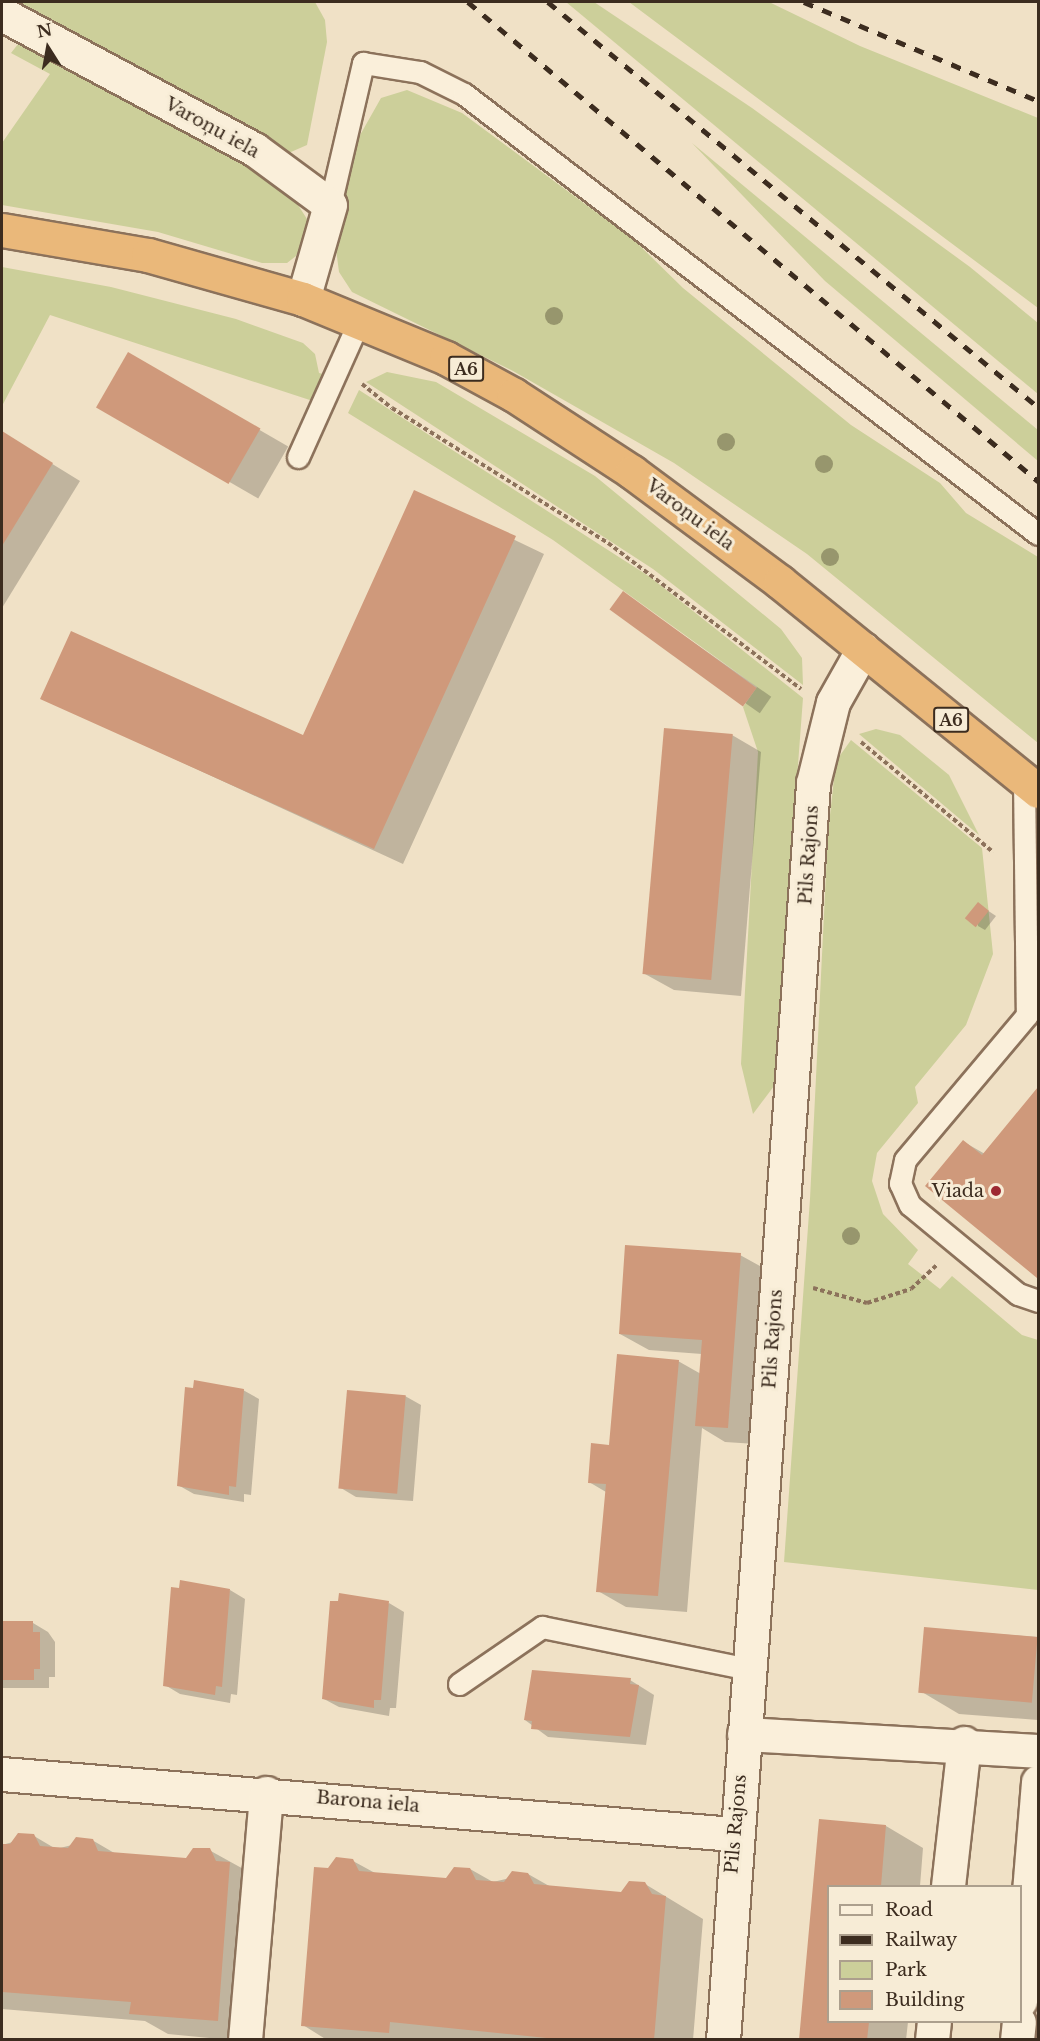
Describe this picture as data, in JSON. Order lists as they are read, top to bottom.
{
  "streets": {
    "highway": ["Varoņu iela", "A6"],
    "street": ["Pils Rajons", "Barona iela"]
  },
  "crossings": [
    ["Varoņu iela", "Pils Rajons"],
    ["Pils Rajons", "Barona iela"]
  ],
  "places": ["Viada"],
  "legend": [
    "Road",
    "Railway",
    "Park",
    "Building"
  ],
  "north": "top"
}
